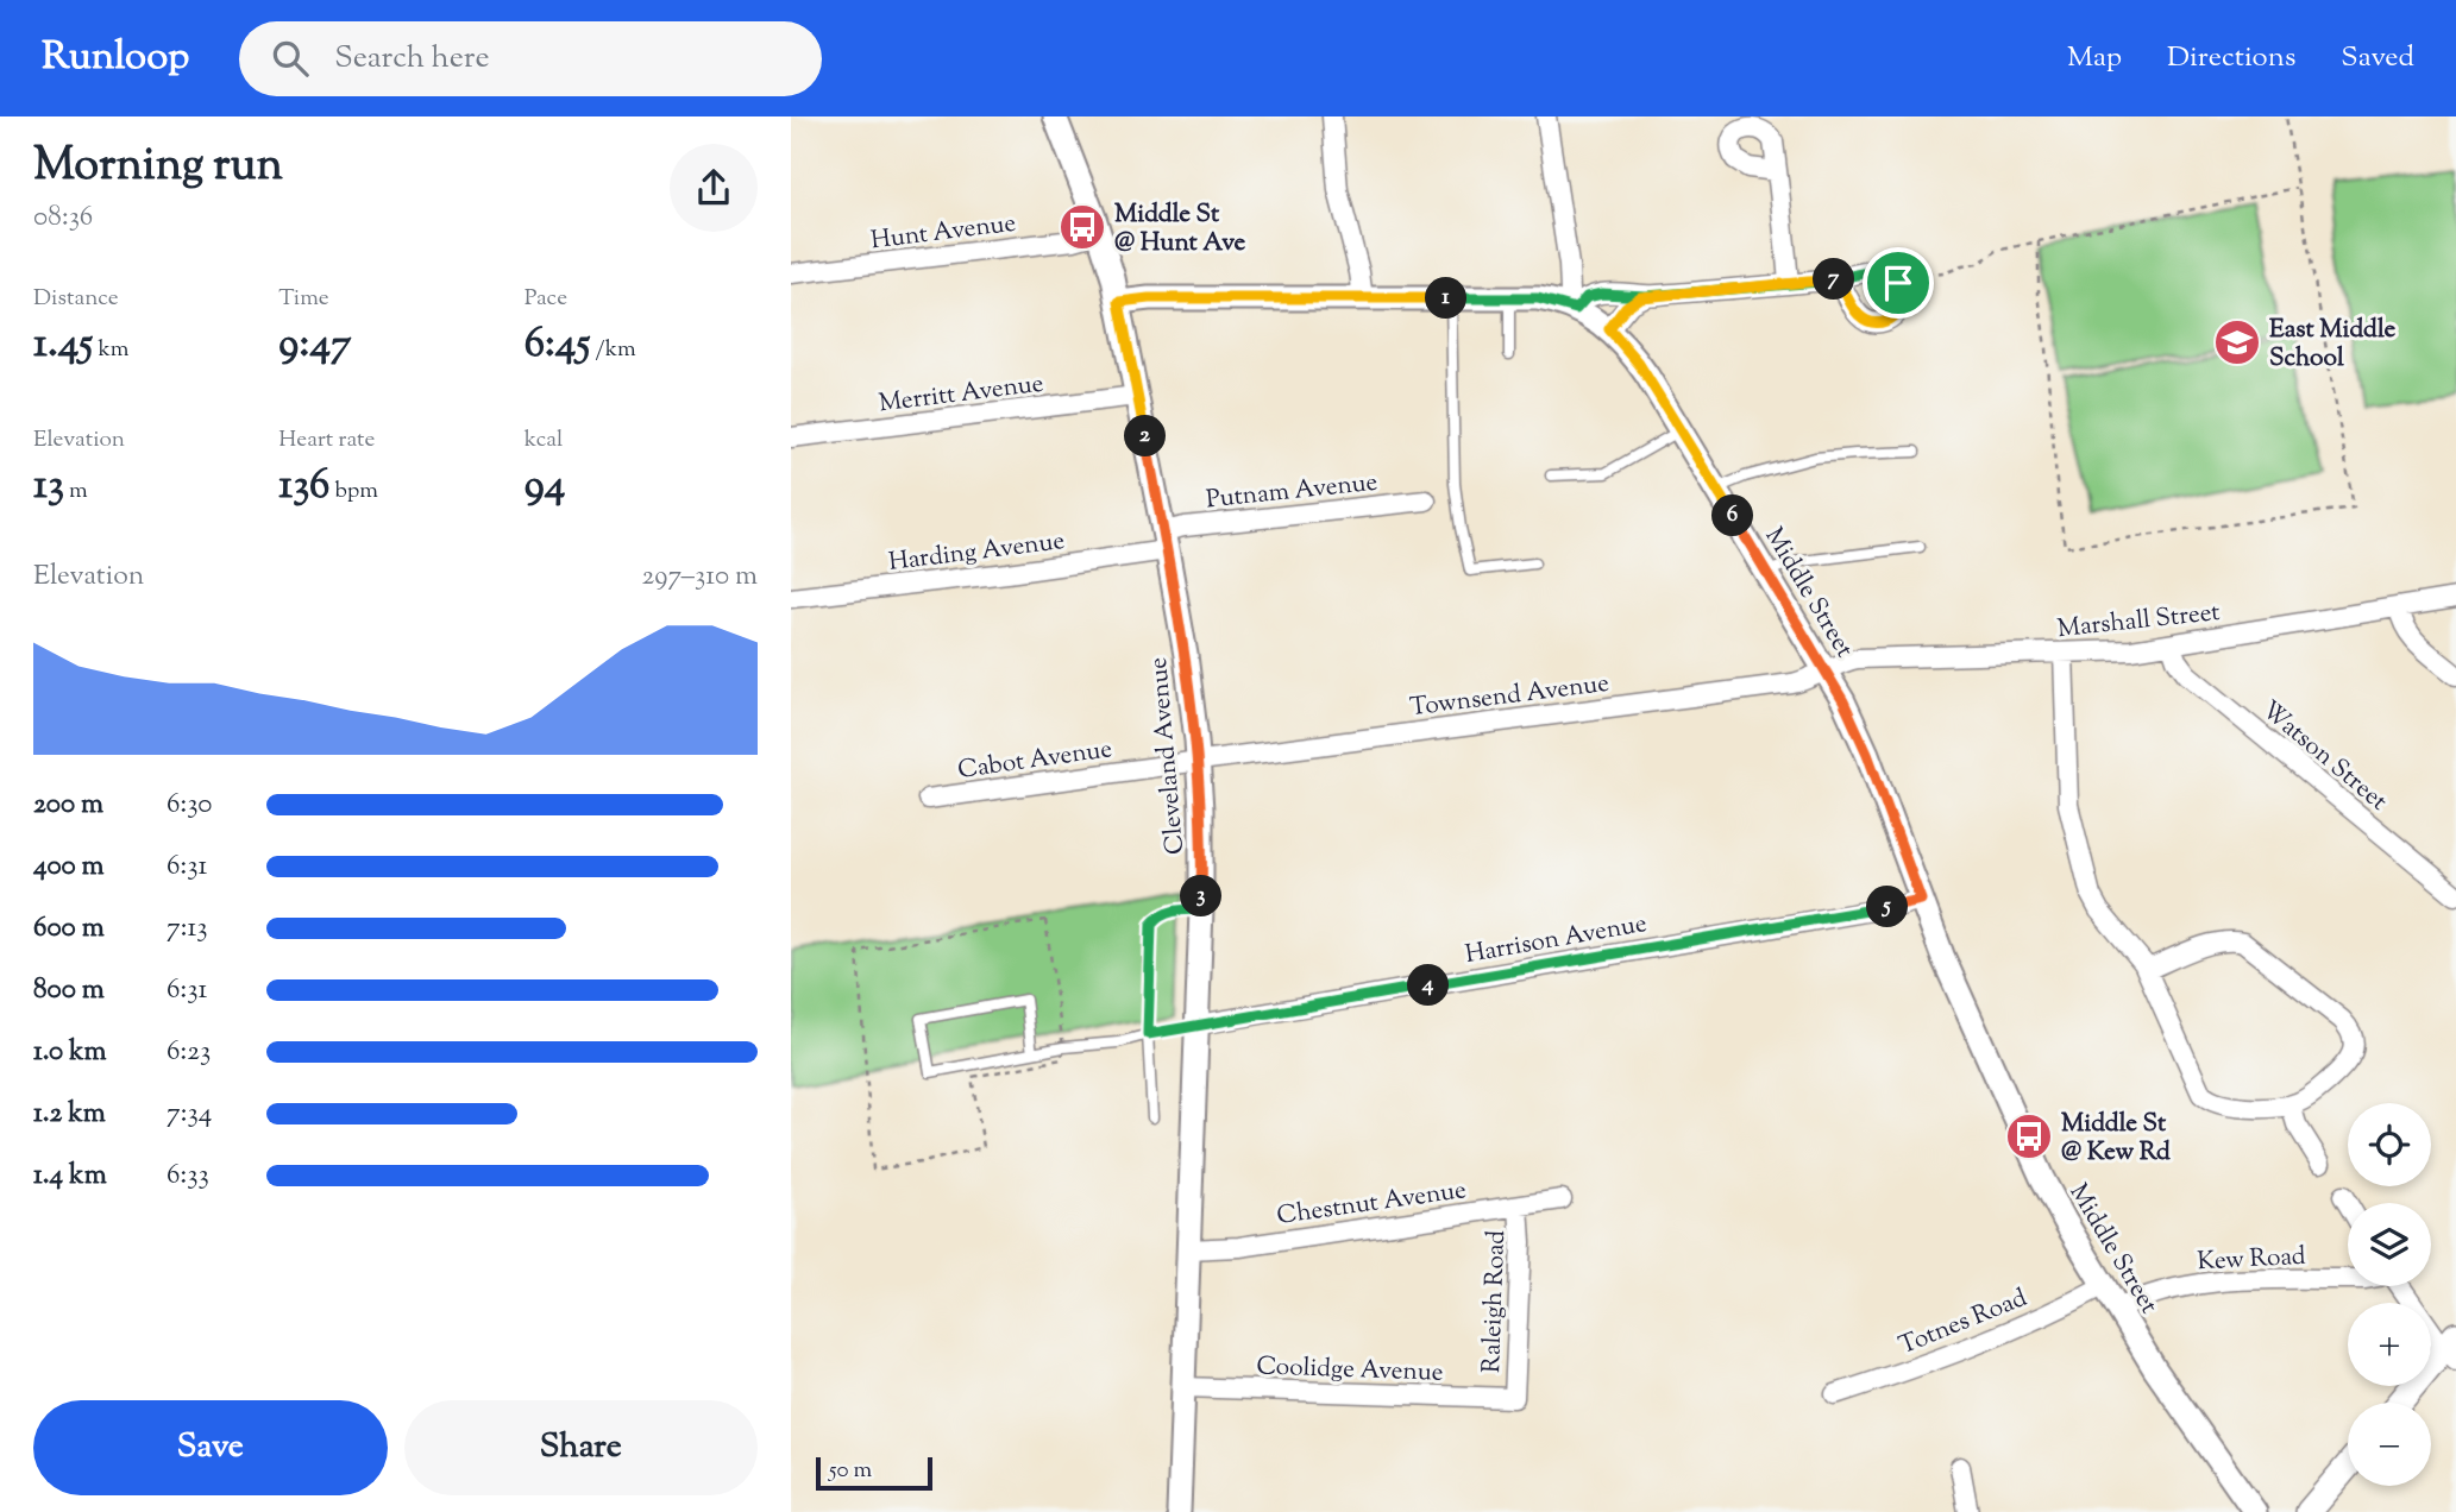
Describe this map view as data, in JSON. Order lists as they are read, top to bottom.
{
  "streets": {
    "street": [
      "Hunt Avenue",
      "Merritt Avenue",
      "Putnam Avenue",
      "Harding Avenue",
      "Middle Street",
      "Marshall Street",
      "Townsend Avenue",
      "Watson Street",
      "Cleveland Avenue",
      "Cabot Avenue",
      "Harrison Avenue",
      "Chestnut Avenue",
      "Kew Road",
      "Raleigh Road",
      "Totnes Road",
      "Coolidge Avenue"
    ]
  },
  "crossings": [
    ["Merritt Avenue", "Cleveland Avenue"],
    ["Putnam Avenue", "Harding Avenue"],
    ["Putnam Avenue", "Cleveland Avenue"],
    ["Harding Avenue", "Cleveland Avenue"],
    ["Middle Street", "Marshall Street"],
    ["Middle Street", "Townsend Avenue"],
    ["Middle Street", "Cleveland Avenue"],
    ["Middle Street", "Harrison Avenue"],
    ["Middle Street", "Kew Road"],
    ["Middle Street", "Totnes Road"],
    ["Marshall Street", "Townsend Avenue"],
    ["Marshall Street", "Watson Street"],
    ["Townsend Avenue", "Cleveland Avenue"],
    ["Townsend Avenue", "Cabot Avenue"],
    ["Cleveland Avenue", "Cabot Avenue"],
    ["Cleveland Avenue", "Harrison Avenue"],
    ["Cleveland Avenue", "Chestnut Avenue"],
    ["Cleveland Avenue", "Coolidge Avenue"],
    ["Chestnut Avenue", "Raleigh Road"],
    ["Raleigh Road", "Coolidge Avenue"]
  ],
  "places": {
    "bus stop": ["Middle St @ Hunt Ave", "Middle St @ Kew Rd"],
    "school or university": ["East Middle School"]
  },
  "scale_bar": "50 m",
  "page": {
    "header": "Runloop",
    "search": "Search here",
    "nav": ["Map", "Directions", "Saved"],
    "heading": ["Morning run", "08:36"],
    "stats": [
      ["Distance", "1.45 km"],
      ["Time", "9:47"],
      ["Pace", "6:45 /km"],
      ["Elevation", "13 m"],
      ["Heart rate", "136 bpm"],
      ["kcal", "94"]
    ],
    "pins": [
      "7",
      "1",
      "2",
      "6",
      "3",
      "5",
      "4"
    ],
    "chart": ["Elevation", "297–310 m"],
    "list": [
      {
        "name": "200 m",
        "note": "6:30"
      },
      {
        "name": "400 m",
        "note": "6:31"
      },
      {
        "name": "600 m",
        "note": "7:13"
      },
      {
        "name": "800 m",
        "note": "6:31"
      },
      {
        "name": "1.0 km",
        "note": "6:23"
      },
      {
        "name": "1.2 km",
        "note": "7:34"
      },
      {
        "name": "1.4 km",
        "note": "6:33"
      }
    ],
    "map_buttons": ["+", "−"],
    "buttons": ["Save", "Share"],
    "scale": "50 m"
  }
}
